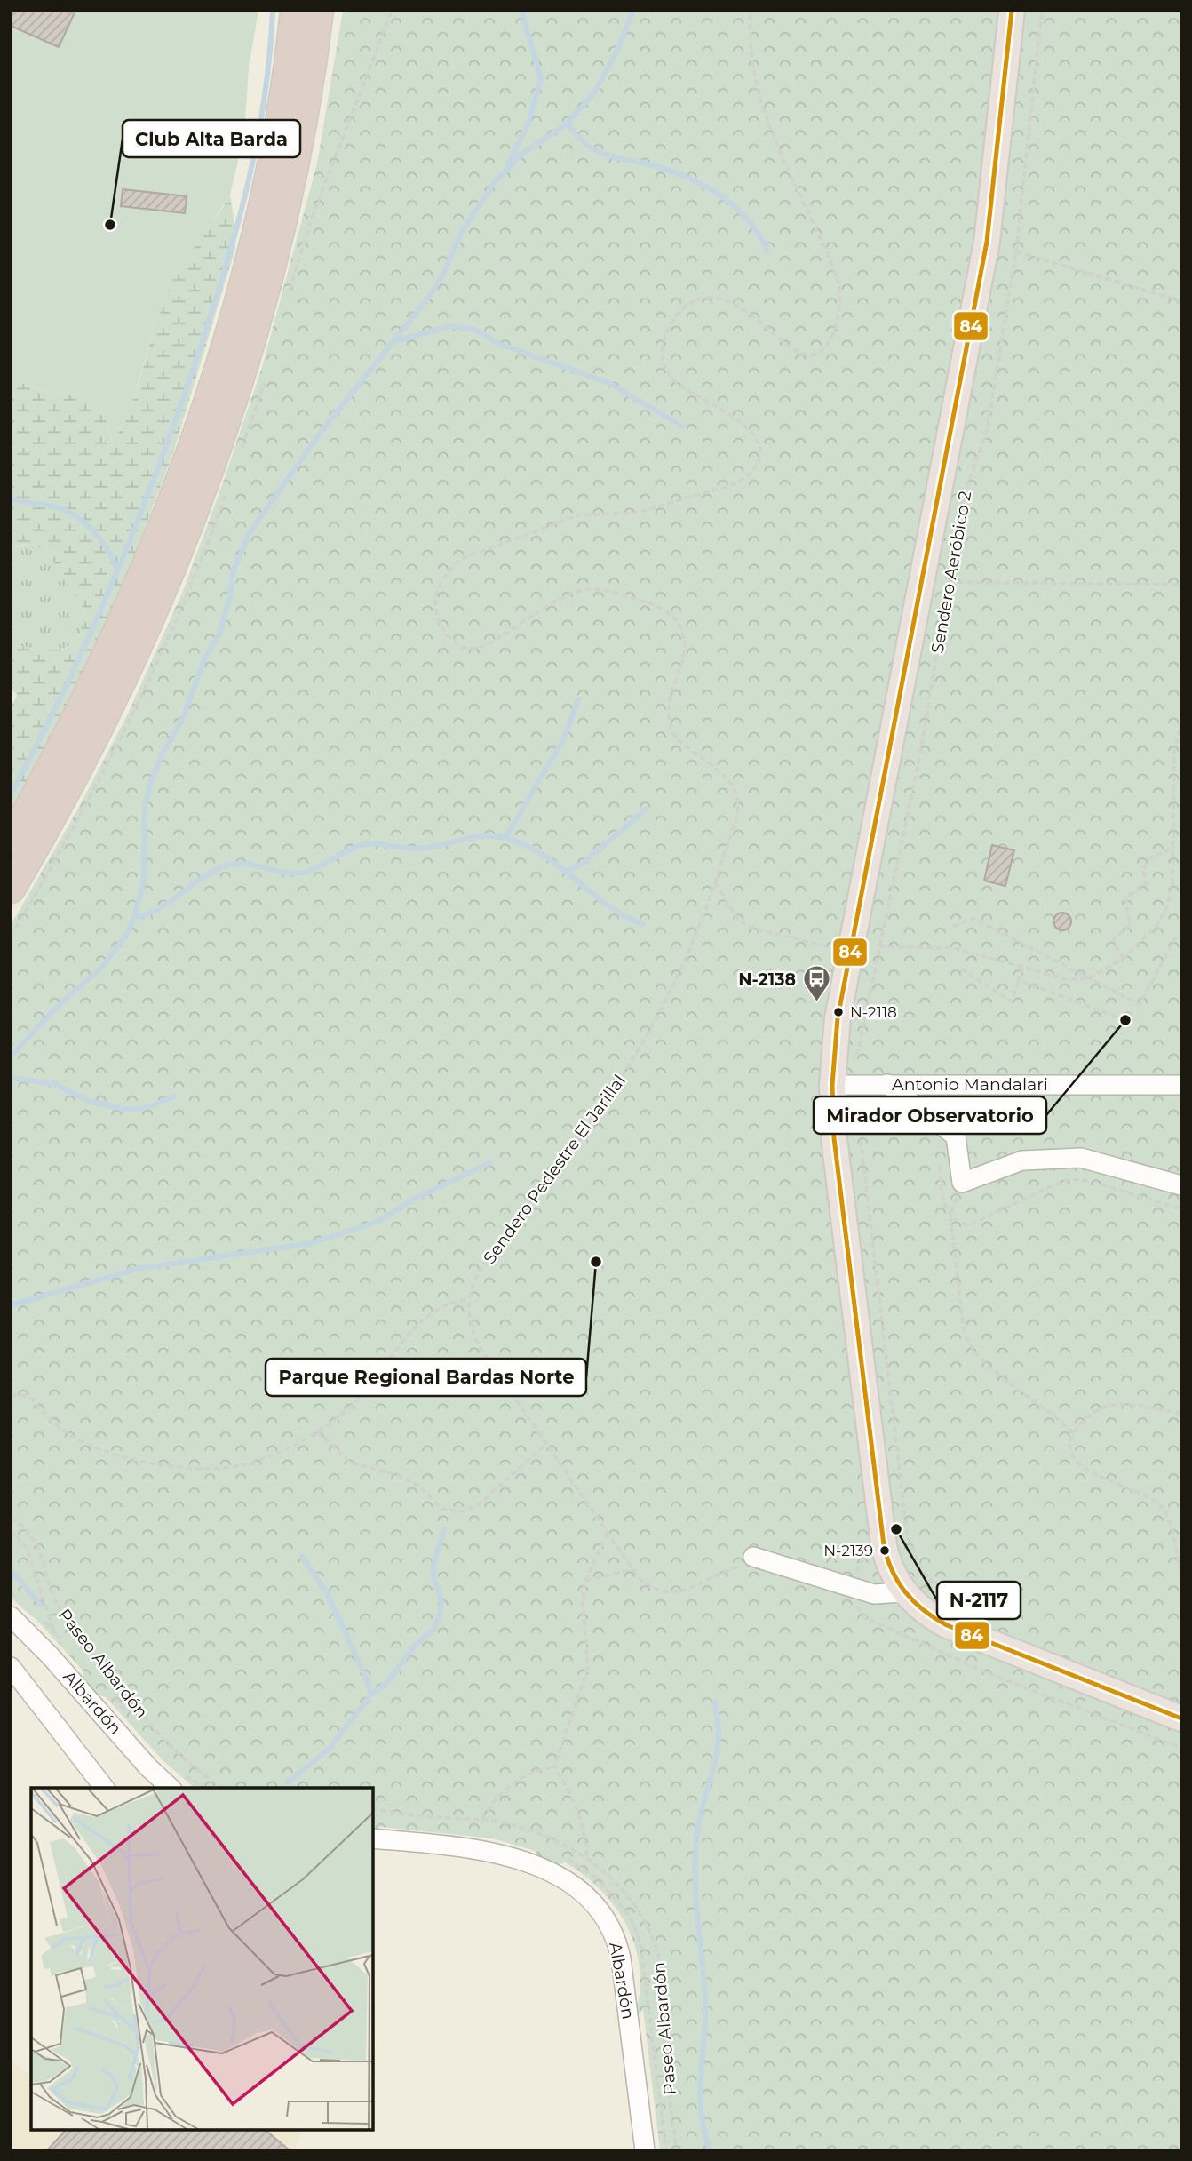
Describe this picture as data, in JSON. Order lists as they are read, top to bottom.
{
  "streets": {
    "street": ["Antonio Mandalari", "Albardón"],
    "path": ["Sendero Aeróbico 2", "Sendero Pedestre El Jarillal", "Paseo Albardón"]
  },
  "places": {
    "other": [
      "Club Alta Barda",
      "N-2118",
      "Mirador Observatorio",
      "Parque Regional Bardas Norte",
      "N-2117",
      "N-2139"
    ],
    "bus stop": ["N-2138"]
  },
  "lines": ["transit line 84"]
}
